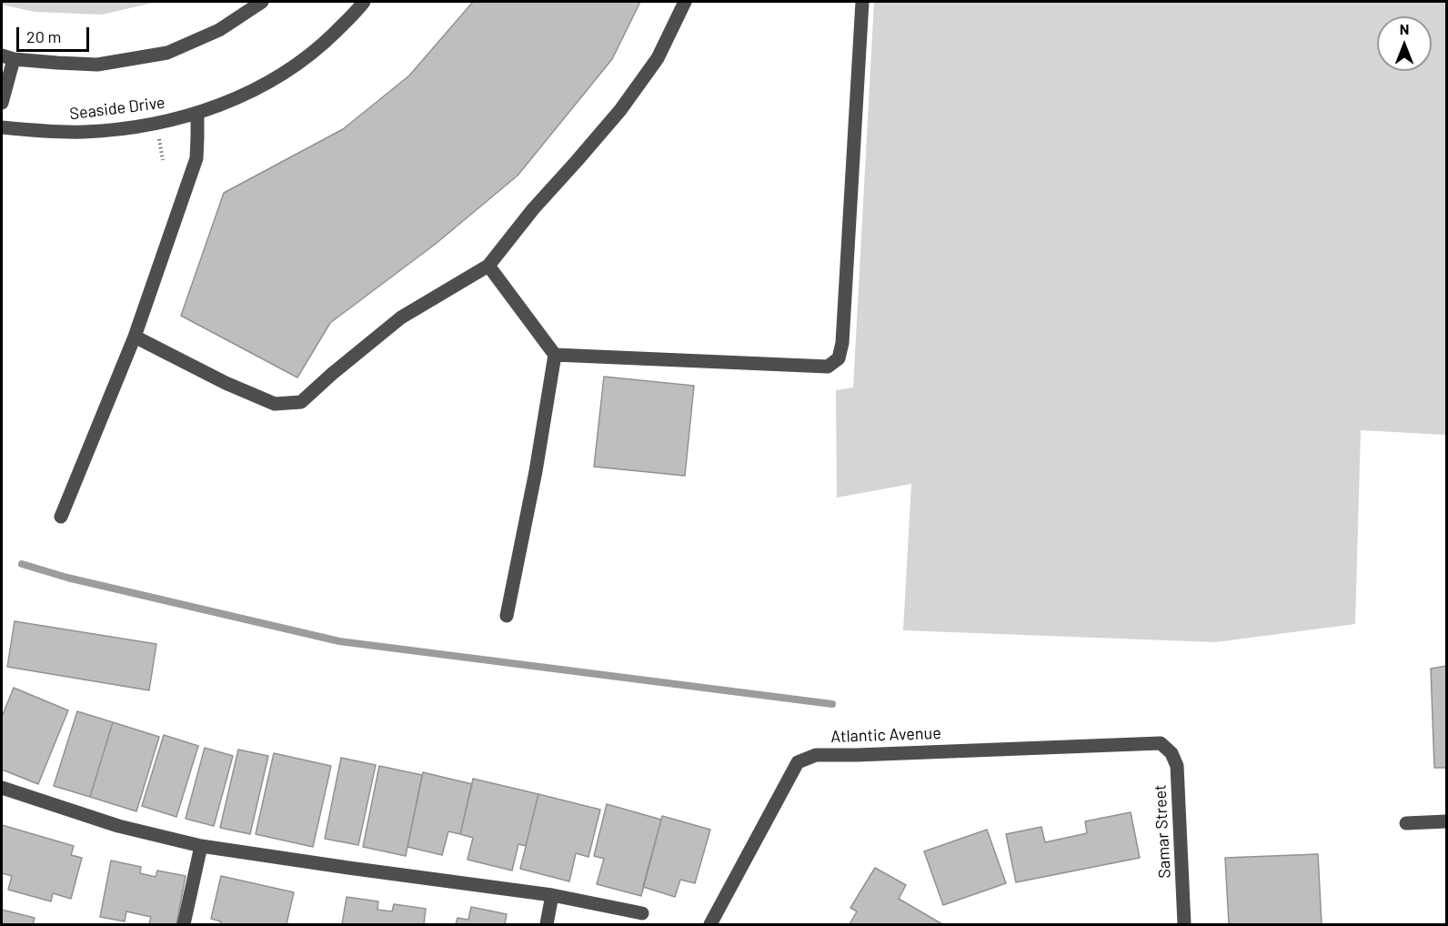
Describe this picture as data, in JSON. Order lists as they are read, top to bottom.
{
  "streets": {
    "street": ["Seaside Drive", "Atlantic Avenue", "Samar Street"]
  },
  "crossings": [
    ["Atlantic Avenue", "Samar Street"]
  ],
  "scale_bar": "20 m",
  "north": "top"
}
